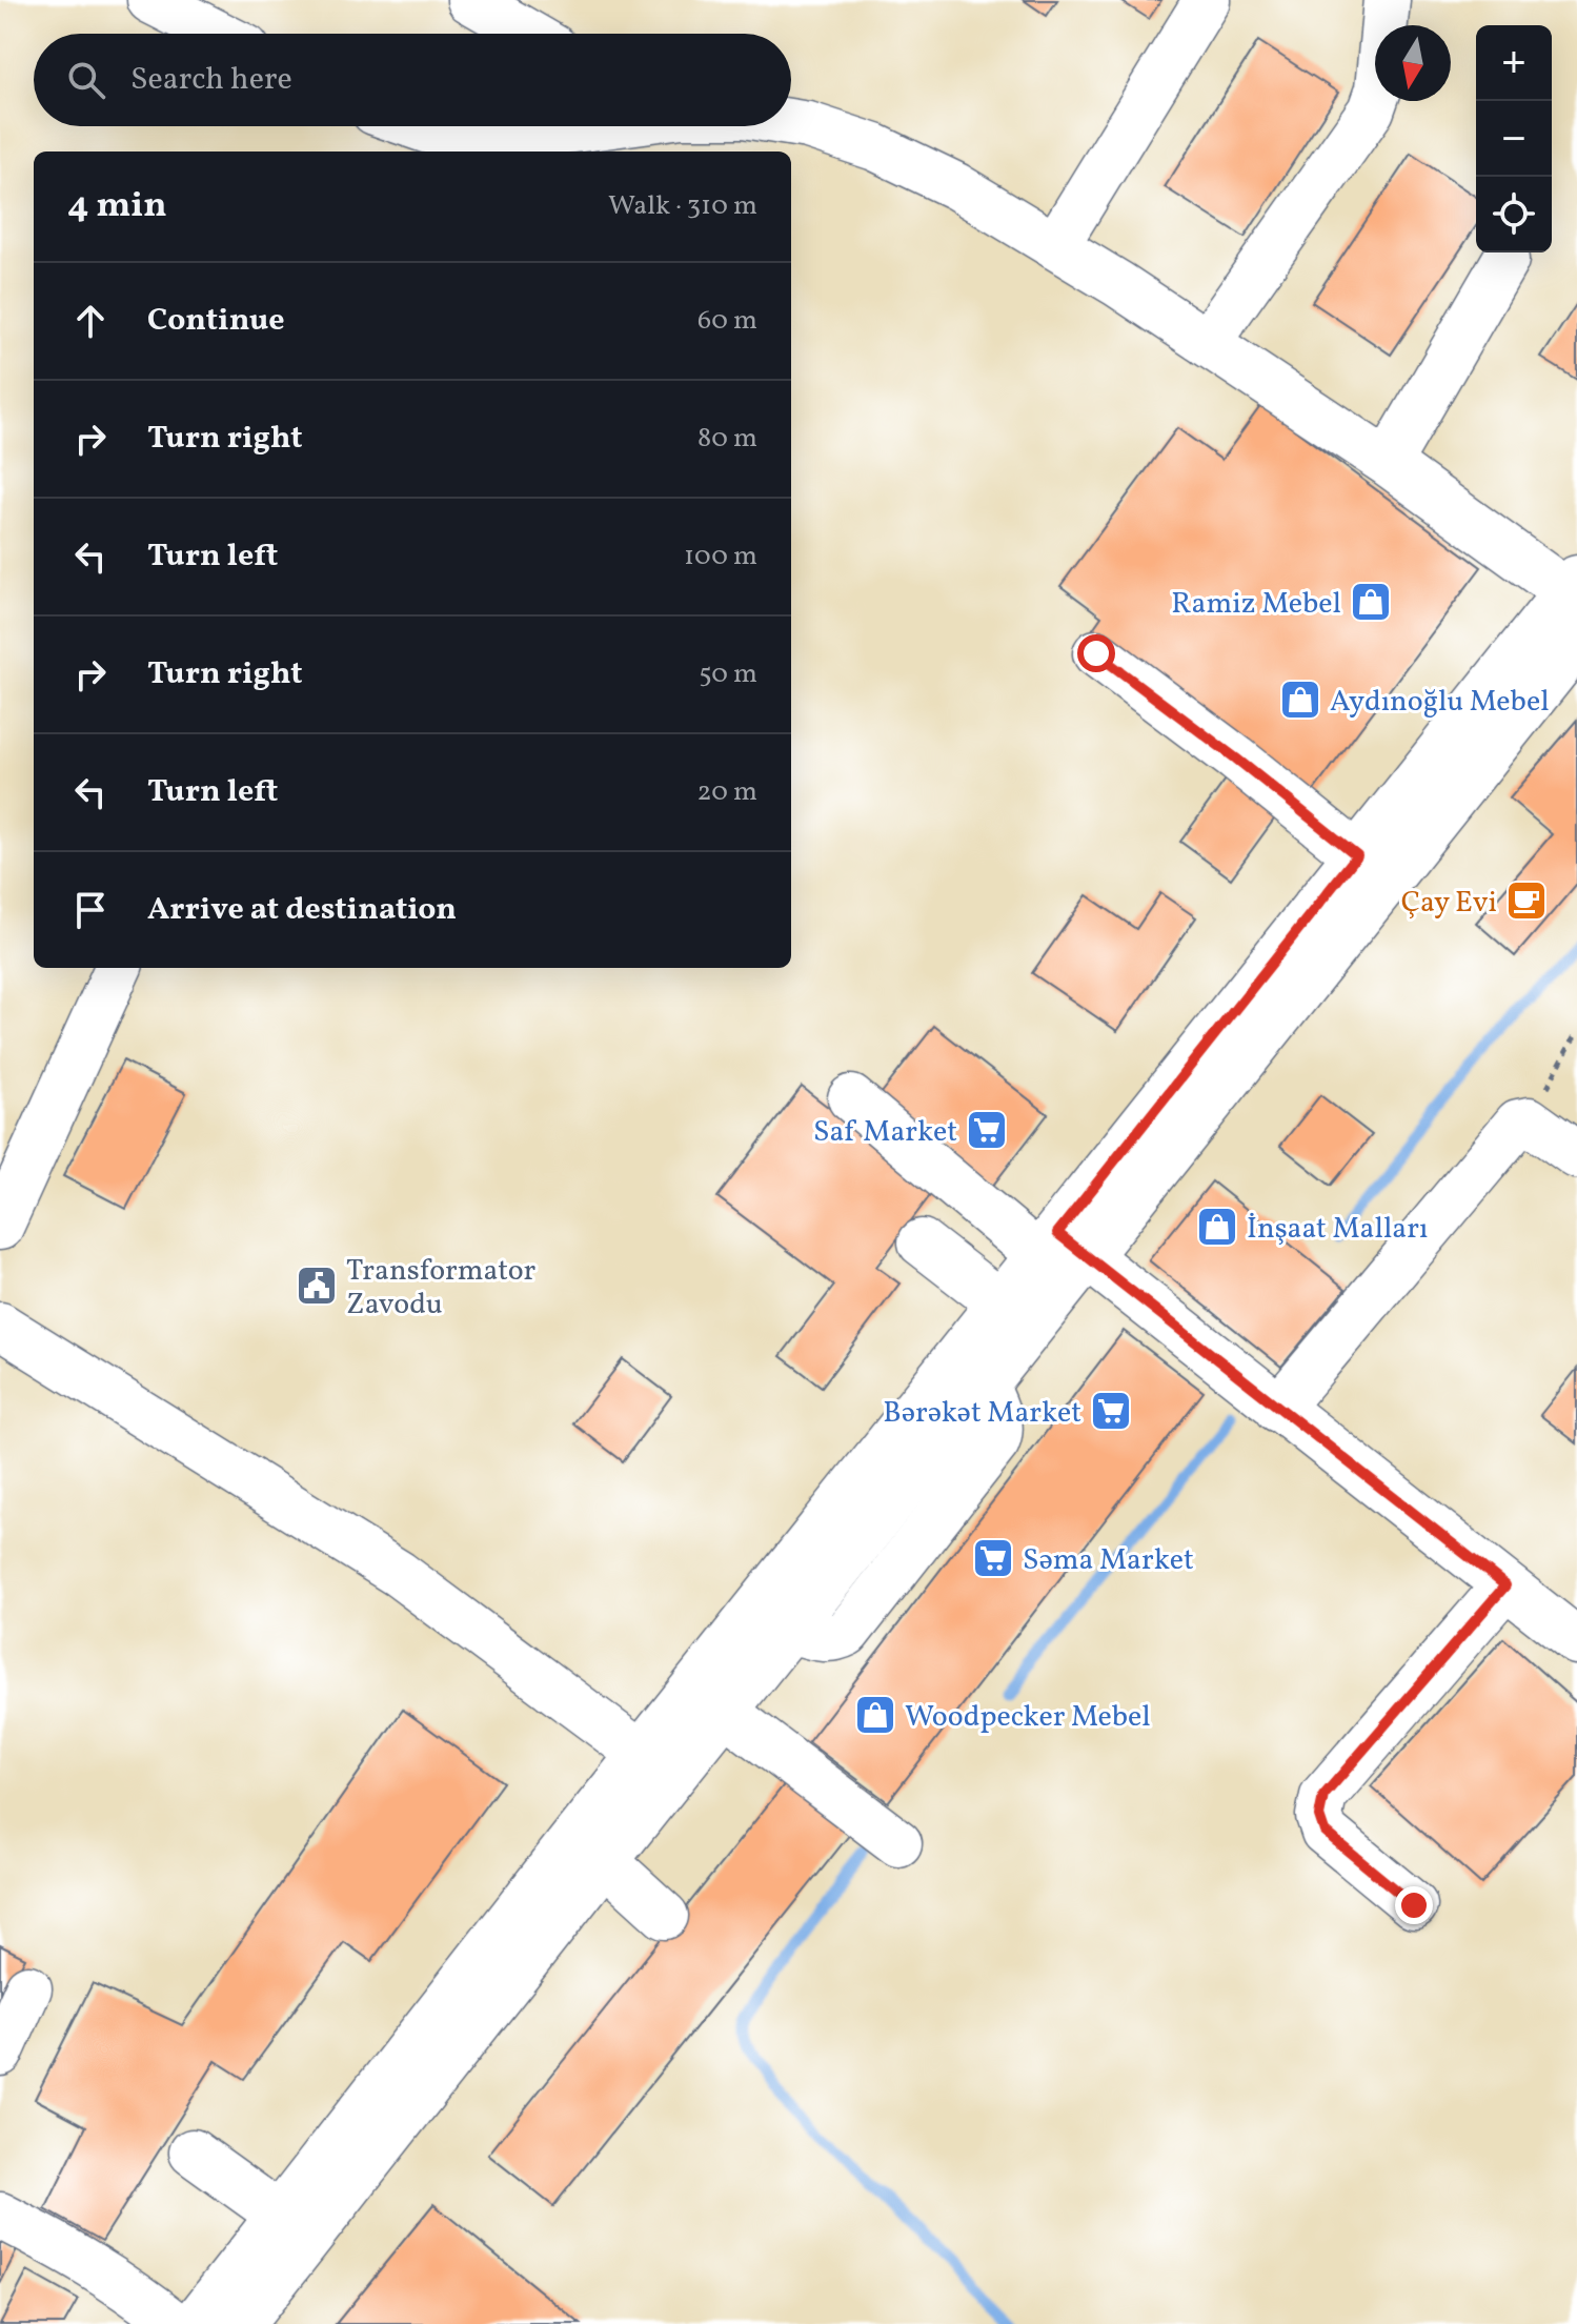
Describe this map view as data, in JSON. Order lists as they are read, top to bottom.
{
  "places": {
    "shop": [
      "Ramiz Mebel",
      "Aydınoğlu Mebel",
      "İnşaat Malları",
      "Woodpecker Mebel"
    ],
    "cafe": ["Çay Evi"],
    "supermarket": ["Saf Market", "Bərəkət Market", "Səma Market"],
    "public building": ["Transformator Zavodu"]
  },
  "north": "bottom",
  "page": {
    "map_buttons": ["+", "−"],
    "search": "Search here",
    "heading": ["4 min", "Walk · 310 m"],
    "list": [
      ["Continue", "60 m"],
      ["Turn right", "80 m"],
      ["Turn left", "100 m"],
      ["Turn right", "50 m"],
      ["Turn left", "20 m"],
      "Arrive at destination"
    ]
  }
}
